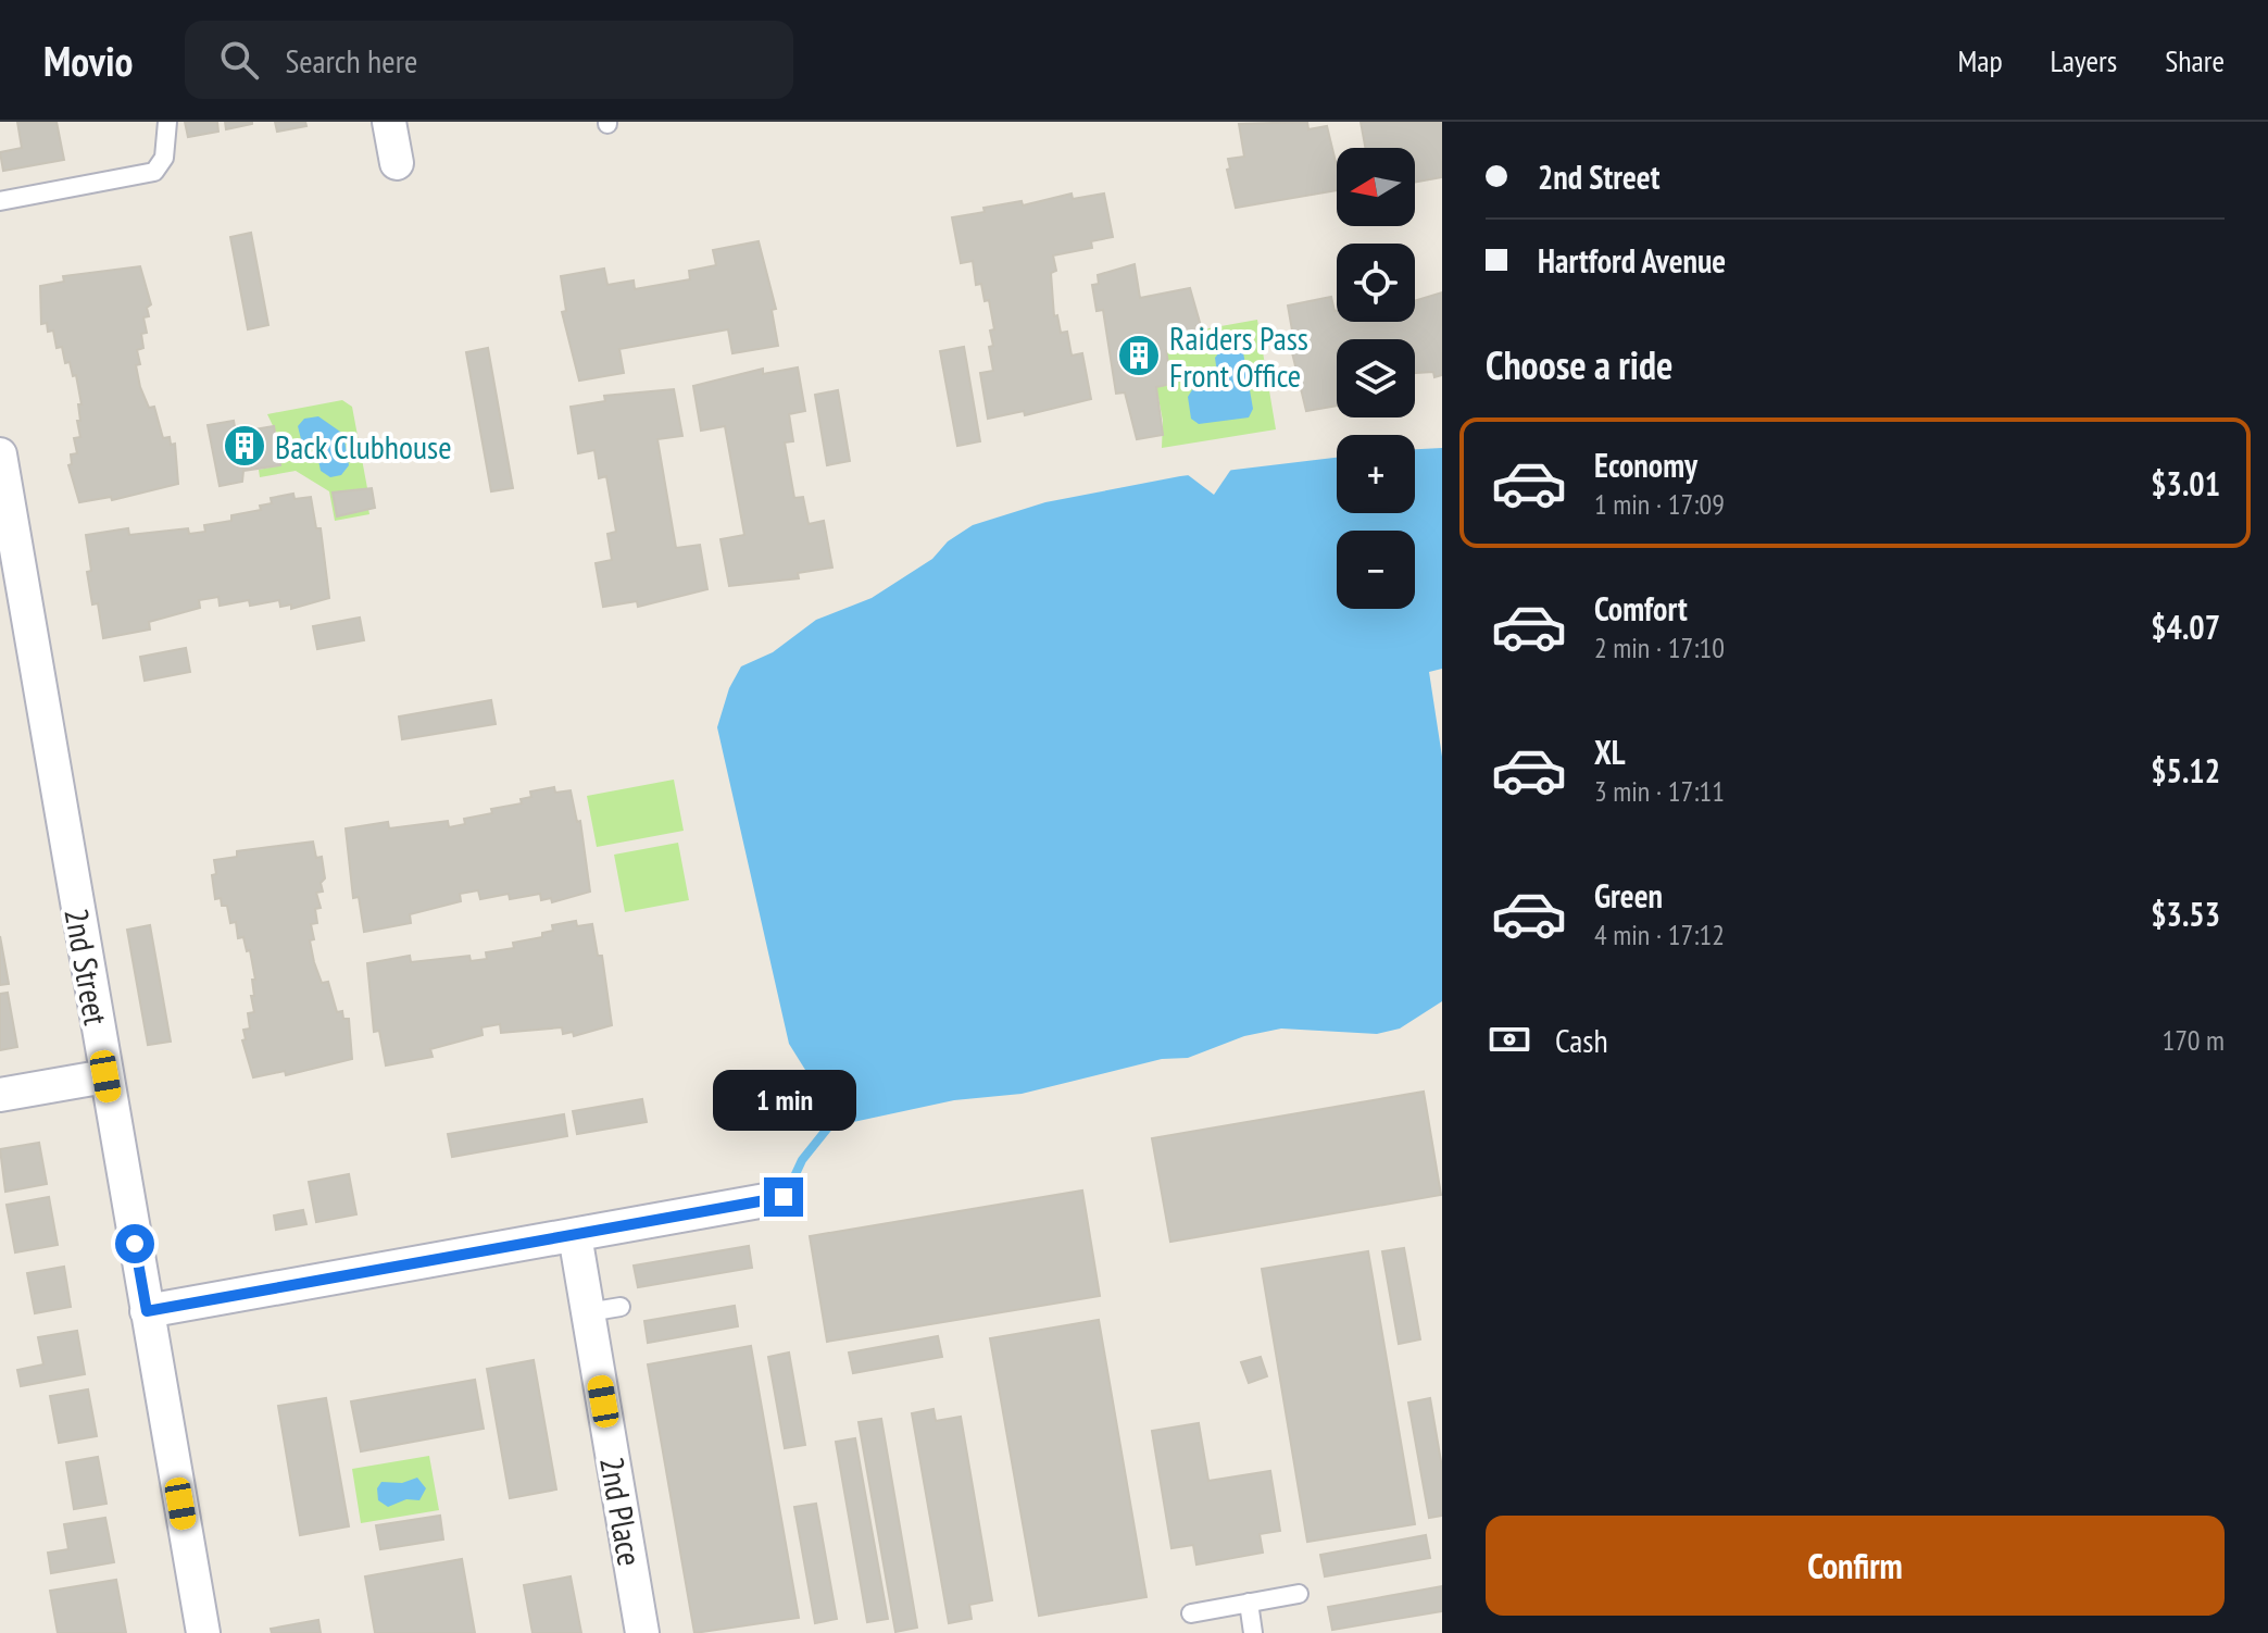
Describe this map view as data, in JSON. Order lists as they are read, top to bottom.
{
  "streets": {
    "street": ["2nd Street", "2nd Place"]
  },
  "places": {
    "building": ["Raiders Pass Front Office", "Back Clubhouse"]
  },
  "north": "left",
  "page": {
    "header": "Movio",
    "search": "Search here",
    "nav": ["Map", "Layers", "Share"],
    "banner": ["2nd Street", "Hartford Avenue"],
    "map_buttons": ["+", "−"],
    "heading": "Choose a ride",
    "list": [
      {
        "name": "Economy",
        "note": "1 min · 17:09",
        "value": "$3.01"
      },
      {
        "name": "Comfort",
        "note": "2 min · 17:10",
        "value": "$4.07"
      },
      {
        "name": "XL",
        "note": "3 min · 17:11",
        "value": "$5.12"
      },
      {
        "name": "Green",
        "note": "4 min · 17:12",
        "value": "$3.53"
      }
    ],
    "pay": ["Cash", "170 m"],
    "bubble": "1 min",
    "buttons": "Confirm"
  }
}
